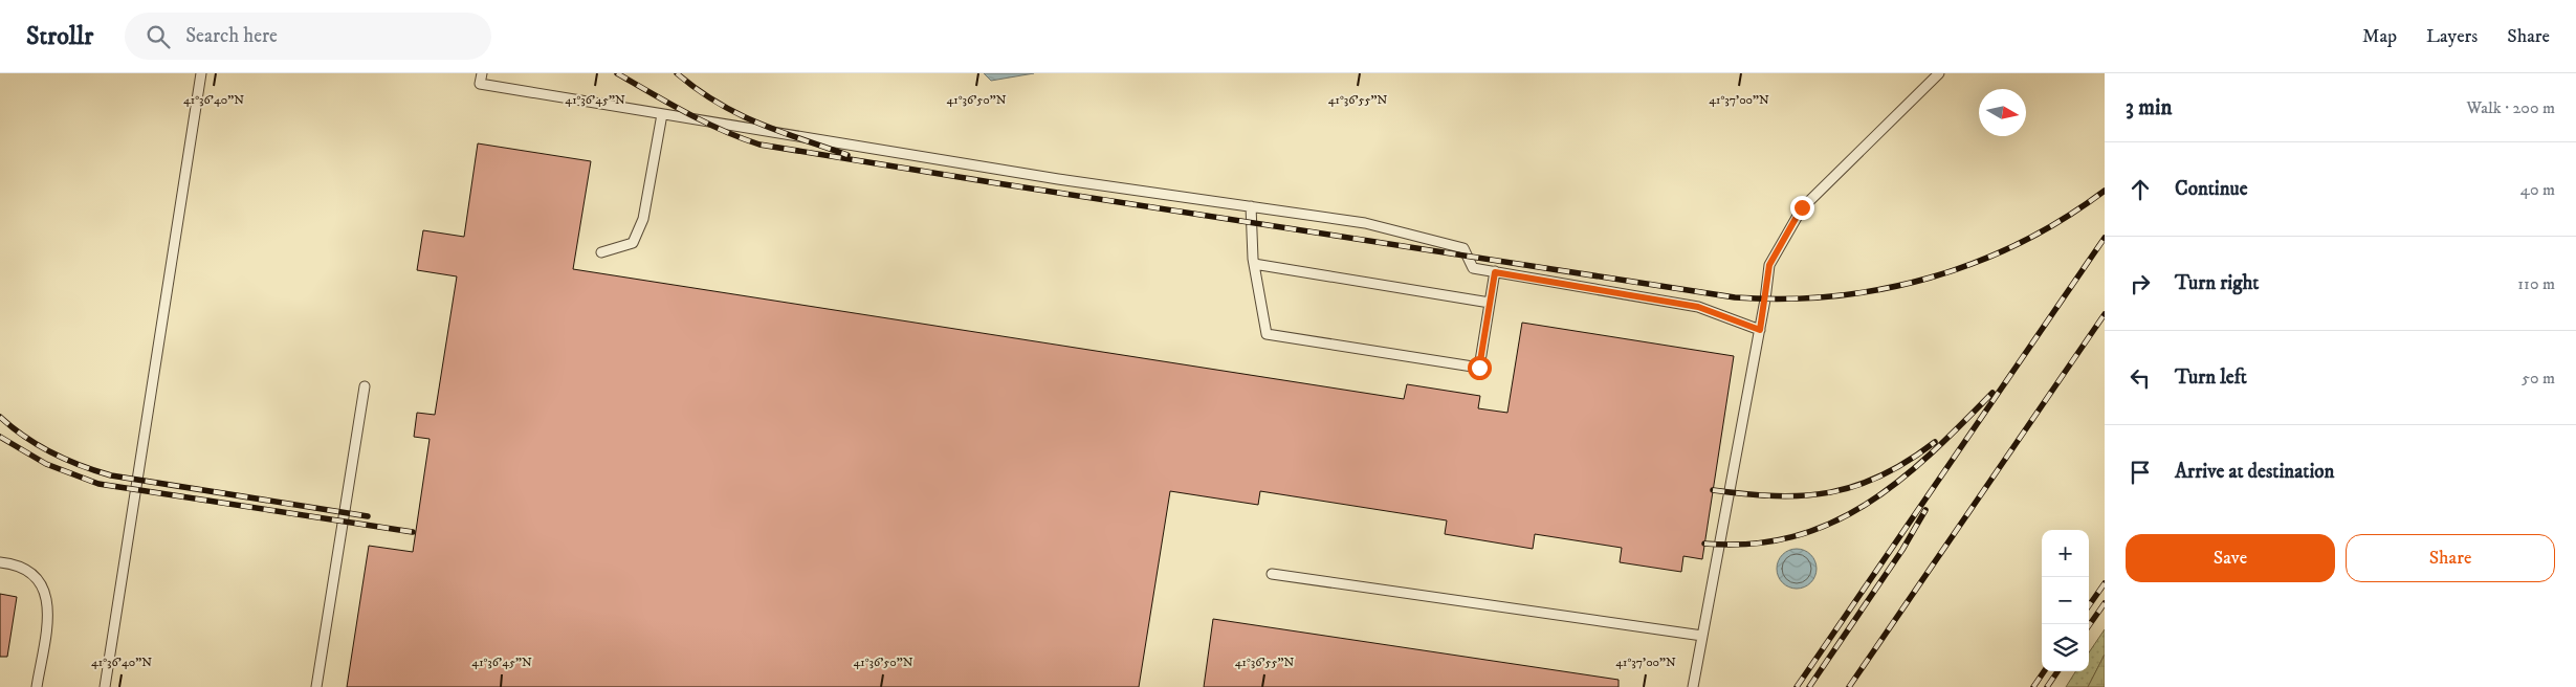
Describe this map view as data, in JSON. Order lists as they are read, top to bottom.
{
  "north": "right",
  "page": {
    "header": "Strollr",
    "search": "Search here",
    "nav": ["Map", "Layers", "Share"],
    "heading": ["3 min", "Walk · 200 m"],
    "list": [
      ["Continue", "40 m"],
      ["Turn right", "110 m"],
      ["Turn left", "50 m"],
      "Arrive at destination"
    ],
    "buttons": ["Save", "Share"],
    "map_buttons": ["+", "−"]
  },
  "coordinates": [
    "41°36'40\"N",
    "41°36'45\"N",
    "41°36'50\"N",
    "41°36'55\"N",
    "41°37'00\"N"
  ]
}
